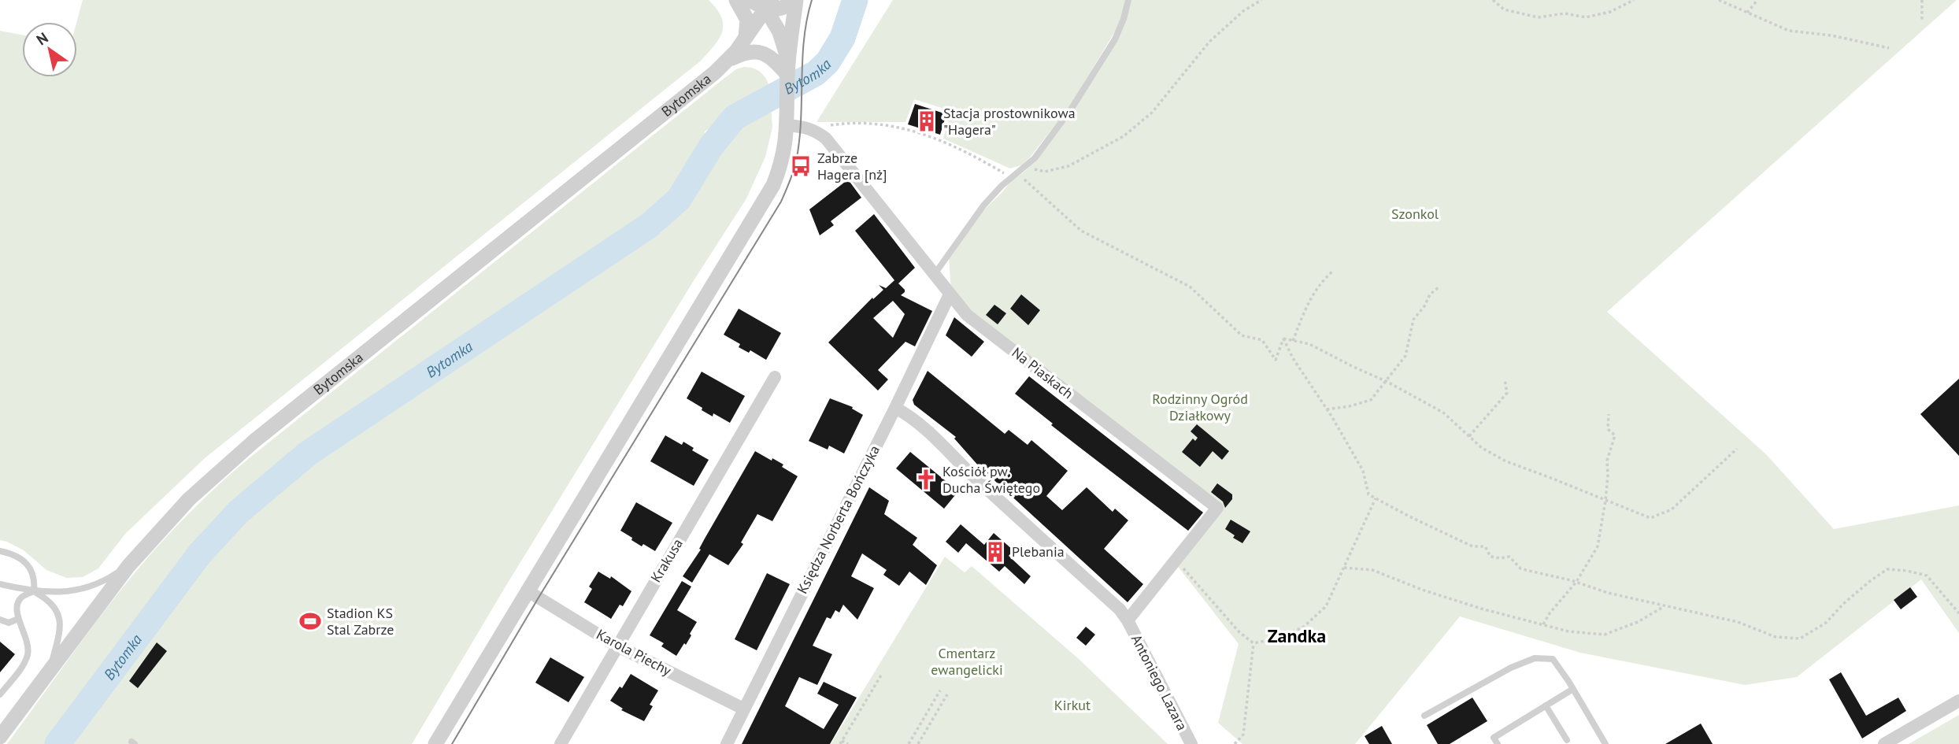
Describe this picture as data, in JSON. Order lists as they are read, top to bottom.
{
  "streets": {
    "street": [
      "Bytomska",
      "Na Piaskach",
      "Księdza Norberta Bończyka",
      "Krakusa",
      "Karola Piechy",
      "Antoniego Lazara"
    ]
  },
  "crossings": [
    ["Na Piaskach", "Księdza Norberta Bończyka"],
    ["Na Piaskach", "Antoniego Lazara"],
    ["Księdza Norberta Bończyka", "Karola Piechy"],
    ["Księdza Norberta Bończyka", "Antoniego Lazara"],
    ["Krakusa", "Karola Piechy"]
  ],
  "districts": ["Zandka"],
  "water": ["Bytomka"],
  "parks": [
    "Szonkol",
    "Rodzinny Ogród Działkowy",
    "Cmentarz ewangelicki",
    "Kirkut"
  ],
  "places": {
    "building": ["Stacja prostownikowa \"Hagera\"", "Plebania"],
    "bus stop": ["Zabrze Hagera [nż]"],
    "church": ["Kościół pw. Ducha Świętego"],
    "sports": ["Stadion KS Stal Zabrze"]
  },
  "north": "top left"
}
